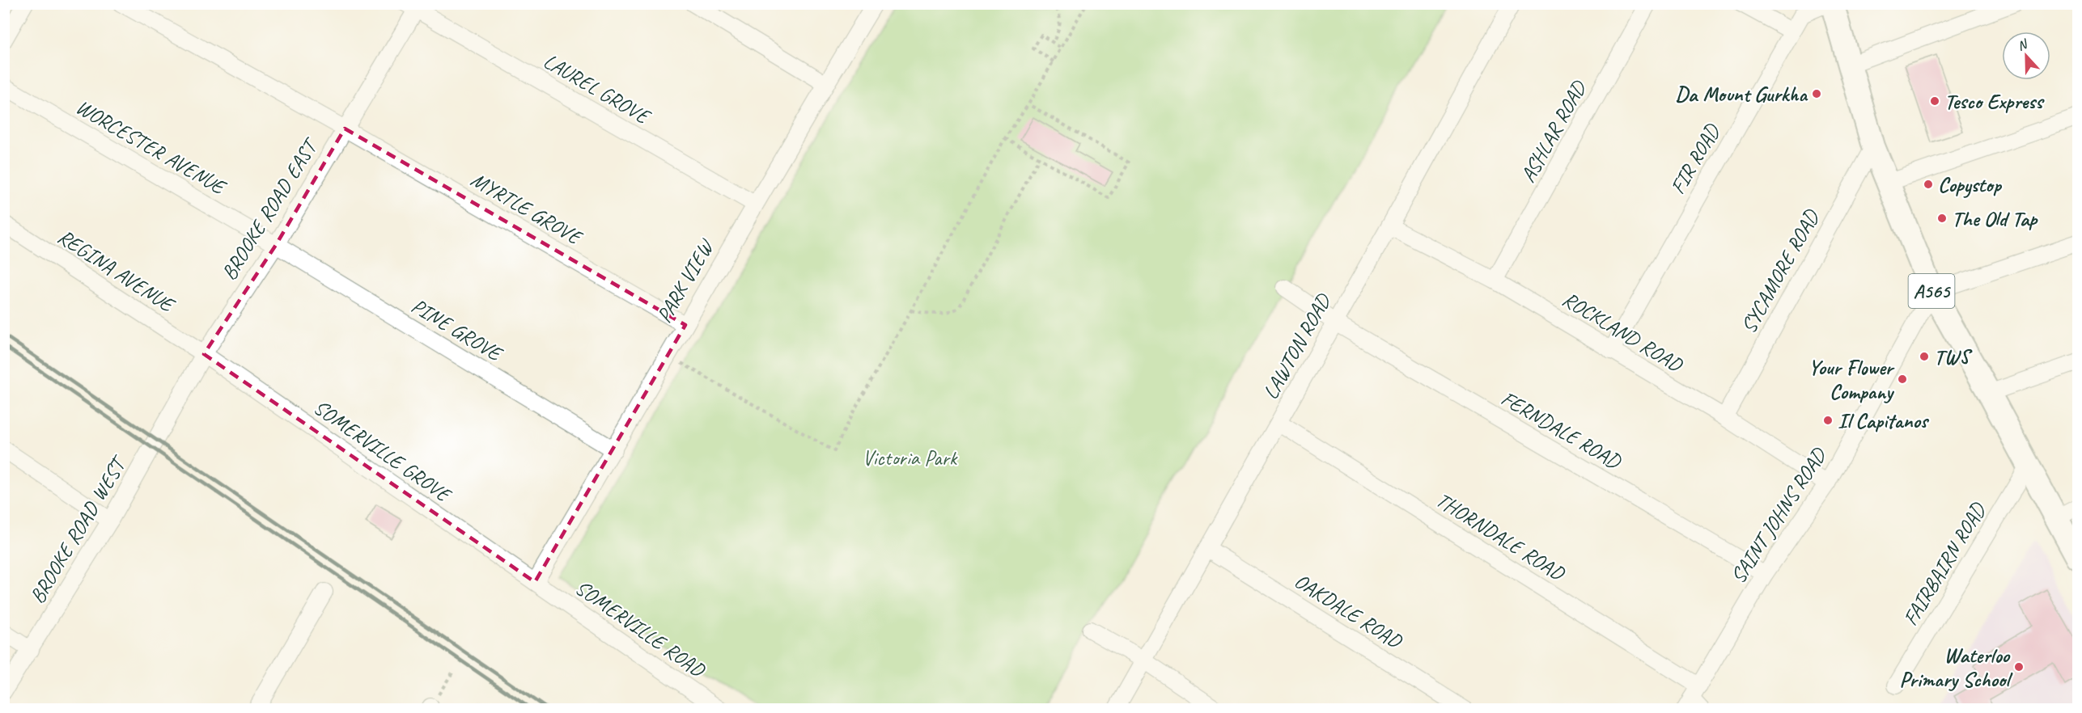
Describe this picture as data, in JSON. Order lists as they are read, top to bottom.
{
  "streets": {
    "highway": ["A565"],
    "street": [
      "LAUREL GROVE",
      "ASHLAR ROAD",
      "WORCESTER AVENUE",
      "FIR ROAD",
      "MYRTLE GROVE",
      "BROOKE ROAD EAST",
      "REGINA AVENUE",
      "SYCAMORE ROAD",
      "PARK VIEW",
      "PINE GROVE",
      "ROCKLAND ROAD",
      "LAWTON ROAD",
      "FERNDALE ROAD",
      "SOMERVILLE GROVE",
      "SAINT JOHNS ROAD",
      "BROOKE ROAD WEST",
      "THORNDALE ROAD",
      "FAIRBAIRN ROAD",
      "OAKDALE ROAD",
      "SOMERVILLE ROAD"
    ]
  },
  "crossings": [
    ["LAUREL GROVE", "BROOKE ROAD EAST"],
    ["LAUREL GROVE", "PARK VIEW"],
    ["ASHLAR ROAD", "ROCKLAND ROAD"],
    ["WORCESTER AVENUE", "BROOKE ROAD EAST"],
    ["WORCESTER AVENUE", "PINE GROVE"],
    ["FIR ROAD", "A565"],
    ["FIR ROAD", "ROCKLAND ROAD"],
    ["MYRTLE GROVE", "BROOKE ROAD EAST"],
    ["MYRTLE GROVE", "PARK VIEW"],
    ["BROOKE ROAD EAST", "REGINA AVENUE"],
    ["BROOKE ROAD EAST", "PINE GROVE"],
    ["BROOKE ROAD EAST", "SOMERVILLE GROVE"],
    ["BROOKE ROAD EAST", "BROOKE ROAD WEST"],
    ["REGINA AVENUE", "SOMERVILLE GROVE"],
    ["SYCAMORE ROAD", "A565"],
    ["SYCAMORE ROAD", "ROCKLAND ROAD"],
    ["PARK VIEW", "PINE GROVE"],
    ["PARK VIEW", "SOMERVILLE GROVE"],
    ["PARK VIEW", "SOMERVILLE ROAD"],
    ["A565", "SAINT JOHNS ROAD"],
    ["A565", "FAIRBAIRN ROAD"],
    ["ROCKLAND ROAD", "LAWTON ROAD"],
    ["ROCKLAND ROAD", "SAINT JOHNS ROAD"],
    ["LAWTON ROAD", "FERNDALE ROAD"],
    ["LAWTON ROAD", "THORNDALE ROAD"],
    ["LAWTON ROAD", "OAKDALE ROAD"],
    ["FERNDALE ROAD", "SAINT JOHNS ROAD"],
    ["SOMERVILLE GROVE", "SOMERVILLE ROAD"],
    ["SAINT JOHNS ROAD", "THORNDALE ROAD"]
  ],
  "parks": ["Victoria Park"],
  "places": [
    "Da Mount Gurkha",
    "Tesco Express",
    "Copystop",
    "The Old Tap",
    "TWS",
    "Your Flower Company",
    "Il Capitanos",
    "Waterloo Primary School"
  ],
  "north": "top"
}
